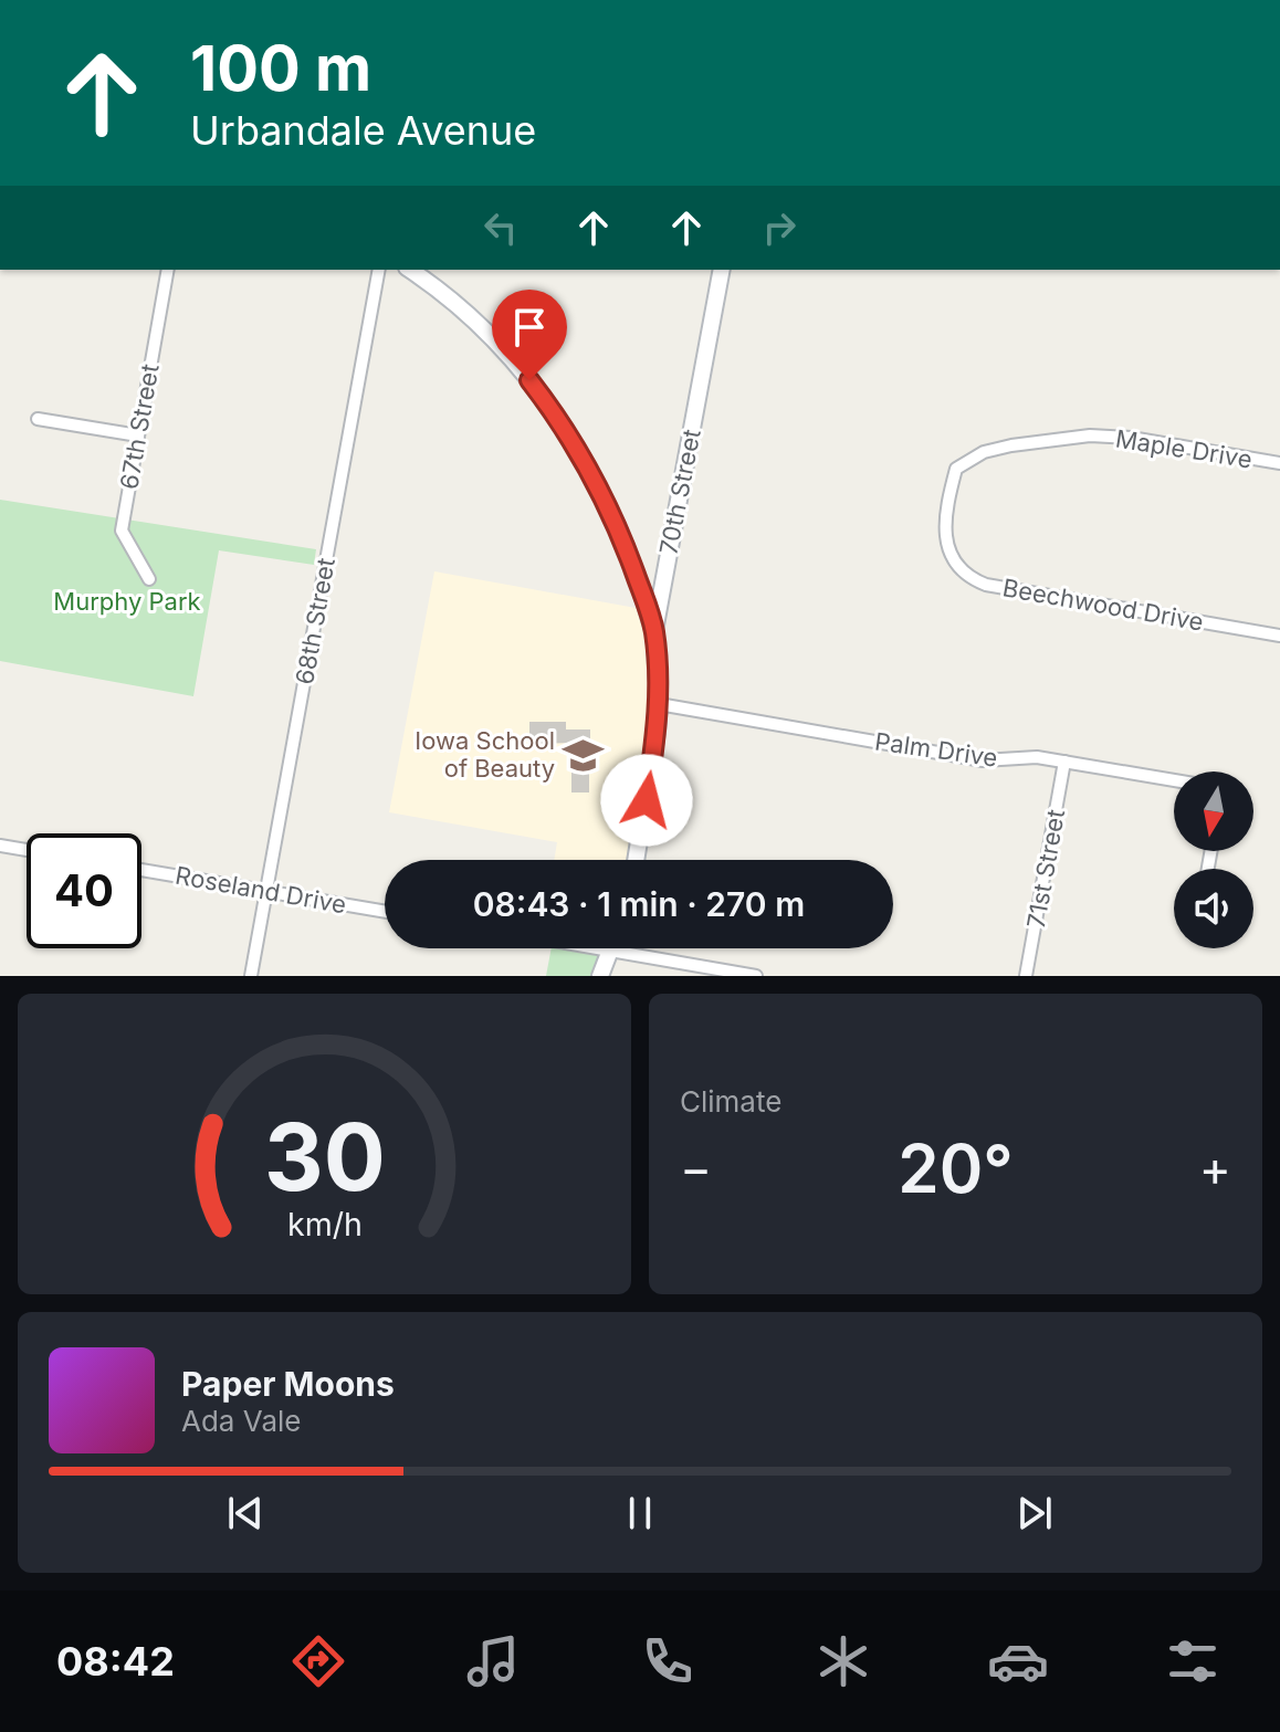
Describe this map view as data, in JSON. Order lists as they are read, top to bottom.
{
  "streets": {
    "street": [
      "67th Street",
      "Maple Drive",
      "70th Street",
      "Beechwood Drive",
      "68th Street",
      "Palm Drive",
      "71st Street",
      "Roseland Drive"
    ]
  },
  "crossings": [
    ["Maple Drive", "Beechwood Drive"],
    ["70th Street", "Palm Drive"],
    ["68th Street", "Roseland Drive"],
    ["Palm Drive", "71st Street"]
  ],
  "parks": ["Murphy Park"],
  "places": {
    "school or university": ["Iowa School of Beauty"]
  },
  "north": "bottom",
  "page": {
    "turn": ["100 m", "Urbandale Avenue"],
    "limit": "40",
    "trip": "08:43 · 1 min · 270 m",
    "tile": "Climate",
    "heat": ["−", "20°", "+"],
    "song": ["Paper Moons", "Ada Vale"],
    "tabs": "08:42",
    "gauge": ["30", "km/h"]
  }
}
